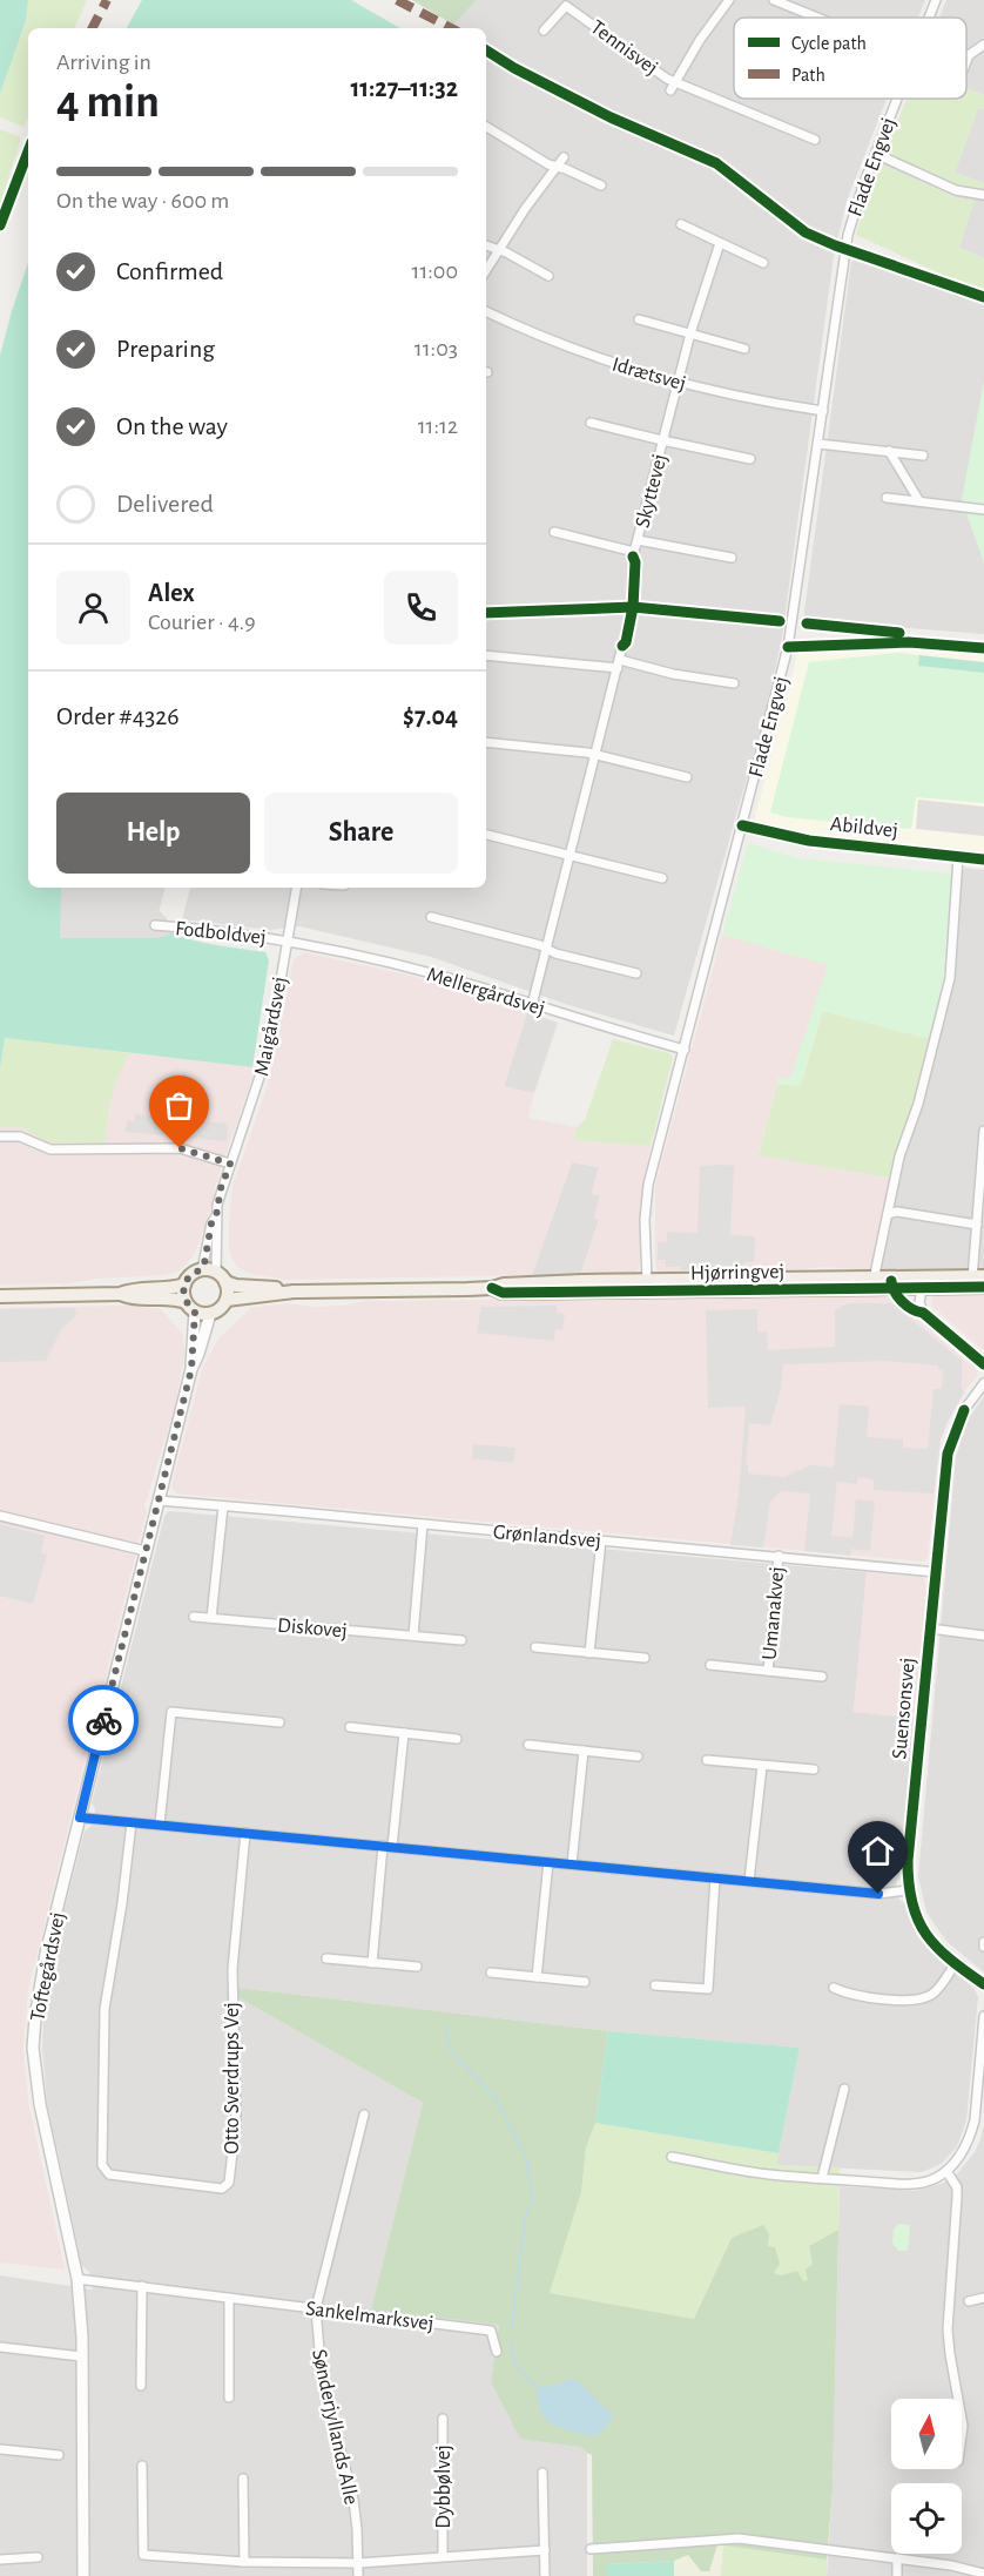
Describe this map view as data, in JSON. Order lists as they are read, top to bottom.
{
  "streets": {
    "main road": ["Hjørringvej"],
    "street": [
      "Tennisvej",
      "Flade Engvej",
      "Idrætsvej",
      "Skyttevej",
      "Abildvej",
      "Fodboldvej",
      "Mellergårdsvej",
      "Maigårdsvej",
      "Grønlandsvej",
      "Umanakvej",
      "Diskovej",
      "Suensonsvej",
      "Toftegårdsvej",
      "Otto Sverdrups Vej",
      "Sankelmarksvej",
      "Sønderjyllands Alle",
      "Dybbølvej"
    ]
  },
  "crossings": [
    ["Flade Engvej", "Idrætsvej"],
    ["Flade Engvej", "Abildvej"],
    ["Flade Engvej", "Mellergårdsvej"],
    ["Flade Engvej", "Hjørringvej"],
    ["Idrætsvej", "Skyttevej"],
    ["Fodboldvej", "Mellergårdsvej"],
    ["Fodboldvej", "Maigårdsvej"],
    ["Mellergårdsvej", "Maigårdsvej"],
    ["Maigårdsvej", "Hjørringvej"],
    ["Maigårdsvej", "Toftegårdsvej"],
    ["Hjørringvej", "Toftegårdsvej"],
    ["Grønlandsvej", "Umanakvej"],
    ["Grønlandsvej", "Suensonsvej"],
    ["Grønlandsvej", "Toftegårdsvej"],
    ["Toftegårdsvej", "Sankelmarksvej"],
    ["Sankelmarksvej", "Sønderjyllands Alle"],
    ["Sønderjyllands Alle", "Dybbølvej"]
  ],
  "legend": ["Cycle path", "Path"],
  "north": "top",
  "page": {
    "heading": ["4 min", "Arriving in", "11:27–11:32"],
    "panel": [
      "Alex",
      "Courier · 4.9",
      "Order #4326",
      "$7.04"
    ],
    "bar": "On the way · 600 m",
    "list": [
      ["Confirmed", "11:00"],
      ["Preparing", "11:03"],
      ["On the way", "11:12"],
      "Delivered"
    ],
    "buttons": ["Help", "Share"]
  }
}
